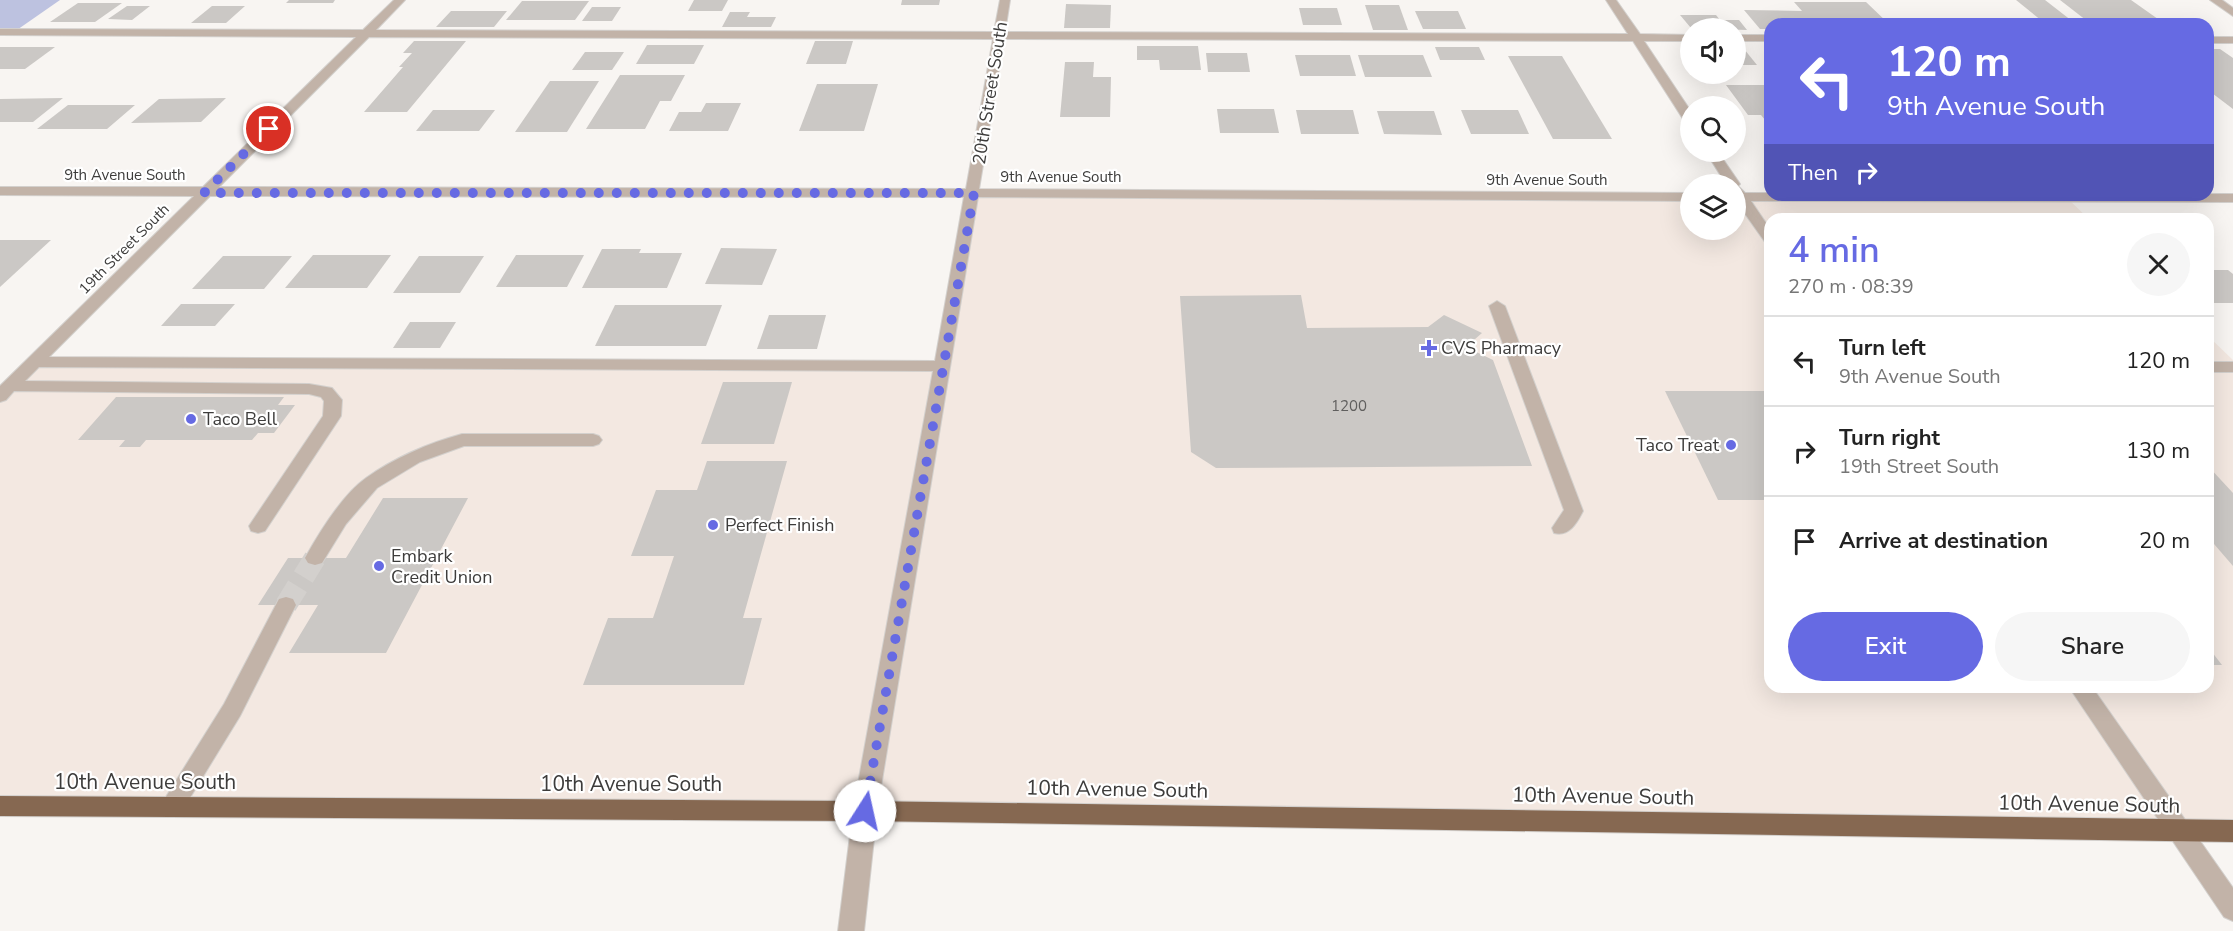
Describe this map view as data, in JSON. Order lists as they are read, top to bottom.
{
  "streets": {
    "highway": ["10th Avenue South"],
    "street": ["20th Street South", "9th Avenue South", "19th Street South"]
  },
  "crossings": [
    ["20th Street South", "9th Avenue South"],
    ["20th Street South", "10th Avenue South"],
    ["9th Avenue South", "19th Street South"]
  ],
  "places": {
    "health": ["CVS Pharmacy"],
    "other": [
      "Taco Bell",
      "Taco Treat",
      "Perfect Finish",
      "Embark Credit Union"
    ]
  },
  "house_numbers": ["1200"],
  "page": {
    "turn": ["120 m", "9th Avenue South"],
    "then": "Then",
    "heading": ["4 min", "270 m · 08:39"],
    "list": [
      {
        "name": "Turn left",
        "note": "9th Avenue South",
        "value": "120 m"
      },
      {
        "name": "Turn right",
        "note": "19th Street South",
        "value": "130 m"
      },
      {
        "name": "Arrive at destination",
        "value": "20 m"
      }
    ],
    "buttons": ["Exit", "Share"]
  }
}
